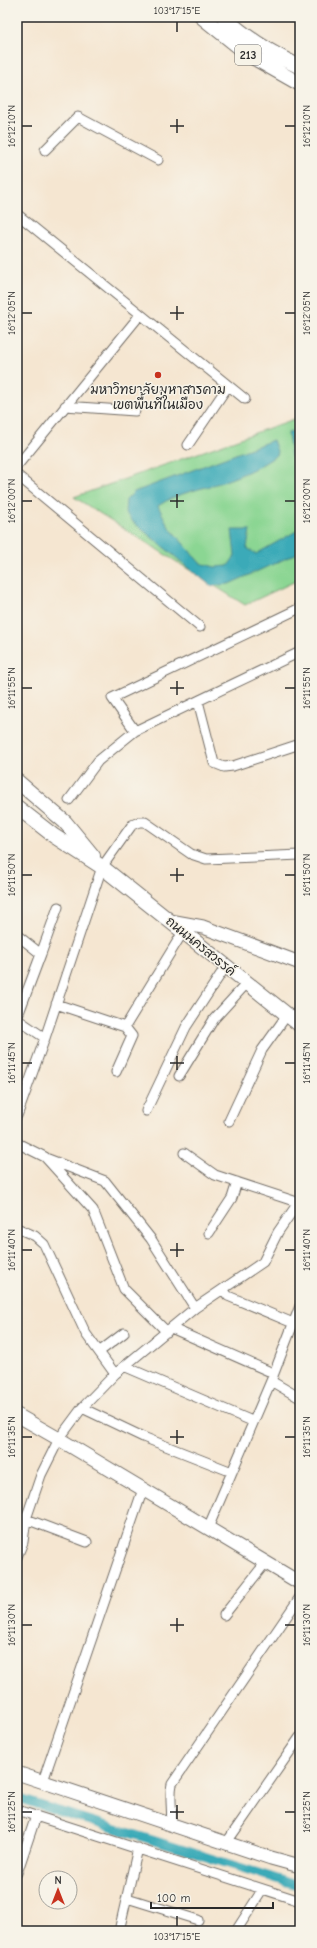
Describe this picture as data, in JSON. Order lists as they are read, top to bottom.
{
  "streets": {
    "main road": ["213", "ถนนนครสวรรค์"]
  },
  "places": ["มหาวิทยาลัยมหาสารคาม เขตพื้นที่ในเมือง"],
  "scale_bar": "100 m",
  "north": "top",
  "coordinates": [
    "103°17'15\"E",
    "16°12'10\"N",
    "16°12'05\"N",
    "16°12'00\"N",
    "16°11'55\"N",
    "16°11'50\"N",
    "16°11'45\"N",
    "16°11'40\"N",
    "16°11'35\"N",
    "16°11'30\"N",
    "16°11'25\"N"
  ]
}
